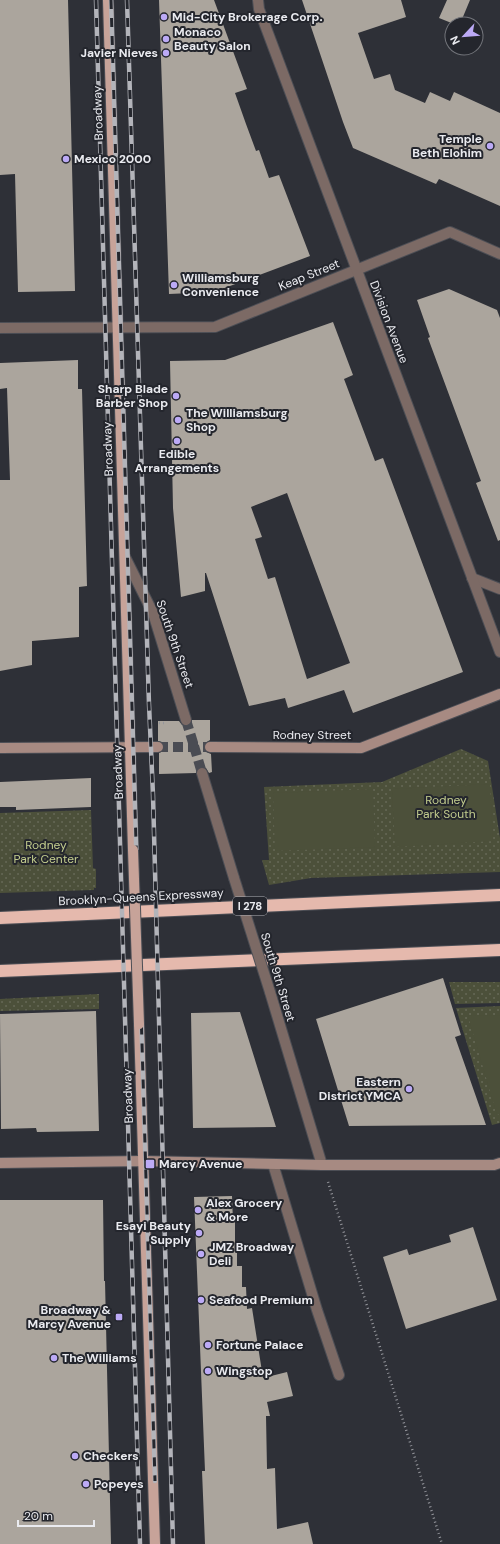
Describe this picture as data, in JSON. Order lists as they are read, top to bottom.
{
  "streets": {
    "highway": ["Brooklyn-Queens Expressway", "I 278"],
    "main road": ["Broadway", "Rodney Street"],
    "street": ["Keap Street", "Division Avenue", "South 9th Street"]
  },
  "crossings": [
    ["Broadway", "Keap Street"],
    ["Broadway", "South 9th Street"],
    ["Keap Street", "Division Avenue"]
  ],
  "parks": ["Rodney Park South", "Rodney Park Center"],
  "places": {
    "other": [
      "Mid-City Brokerage Corp.",
      "Monaco Beauty Salon",
      "Javier Nieves",
      "Temple Beth Elohim",
      "Mexico 2000",
      "Williamsburg Convenience",
      "Sharp Blade Barber Shop",
      "The Williamsburg Shop",
      "Edible Arrangements",
      "Eastern District YMCA",
      "Alex Grocery & More",
      "Esayi Beauty Supply",
      "JMZ Broadway Deli",
      "Seafood Premium",
      "Fortune Palace",
      "The Williams",
      "Wingstop",
      "Checkers",
      "Popeyes"
    ],
    "transit": ["Marcy Avenue", "Broadway & Marcy Avenue"]
  },
  "scale_bar": "20 m",
  "north": "bottom left"
}
